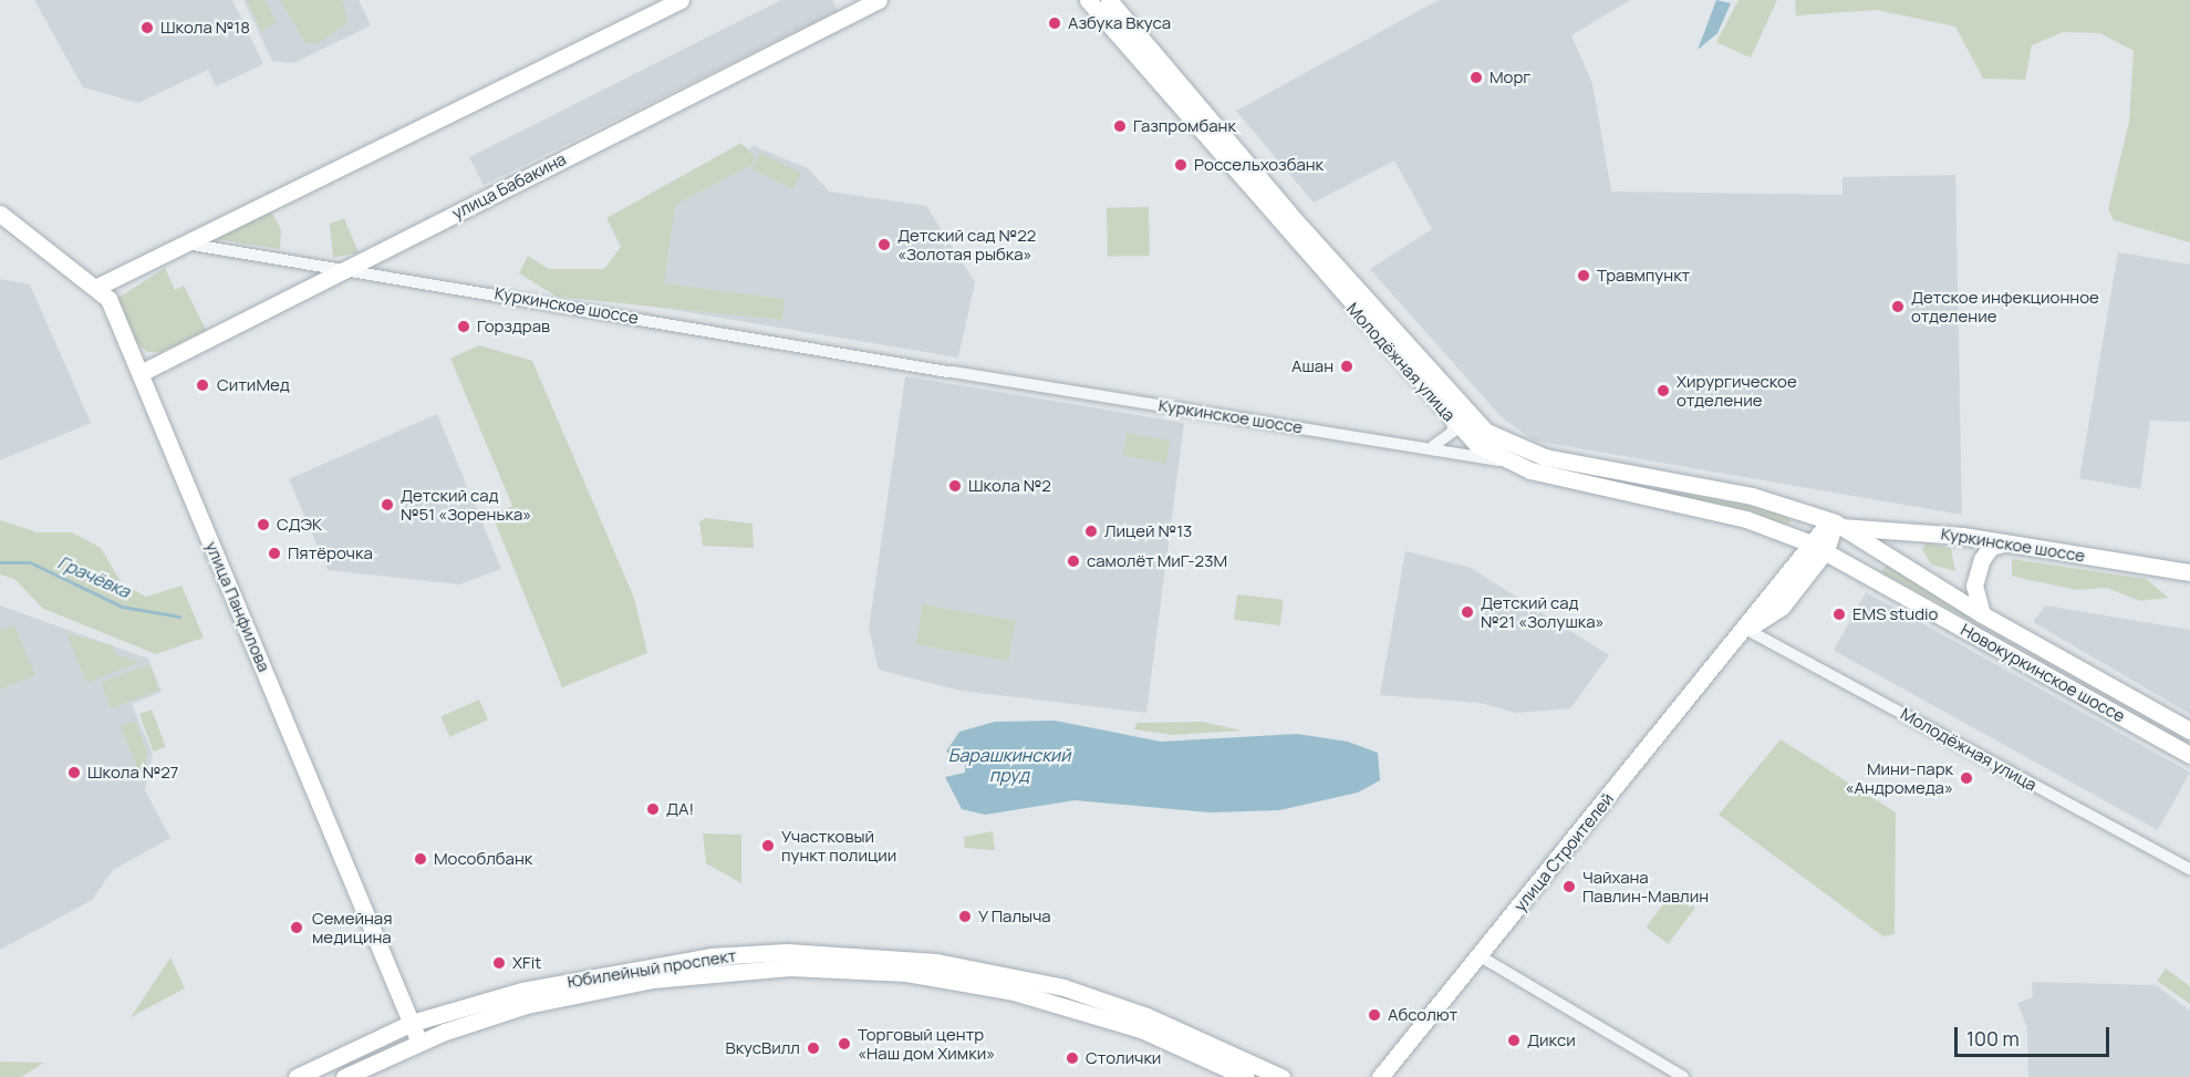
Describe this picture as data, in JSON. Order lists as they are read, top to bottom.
{
  "streets": {
    "main road": [
      "улица Бабакина",
      "Куркинское шоссе",
      "Молодёжная улица",
      "улица Панфилова",
      "Новокуркинское шоссе",
      "улица Строителей",
      "Юбилейный проспект"
    ]
  },
  "crossings": [
    ["улица Бабакина", "Куркинское шоссе"],
    ["улица Бабакина", "улица Панфилова"],
    ["Куркинское шоссе", "Молодёжная улица"],
    ["Куркинское шоссе", "Новокуркинское шоссе"],
    ["Куркинское шоссе", "улица Строителей"],
    ["Молодёжная улица", "Новокуркинское шоссе"],
    ["Молодёжная улица", "улица Строителей"],
    ["улица Панфилова", "Юбилейный проспект"],
    ["Новокуркинское шоссе", "улица Строителей"]
  ],
  "water": ["Грачёвка", "Барашкинский пруд"],
  "places": [
    "Азбука Вкуса",
    "Школа №18",
    "Морг",
    "Газпромбанк",
    "Россельхозбанк",
    "Детский сад №22 «Золотая рыбка»",
    "Травмпункт",
    "Детское инфекционное отделение",
    "Горздрав",
    "Ашан",
    "СитиМед",
    "Хирургическое отделение",
    "Школа №2",
    "Детский сад №51 «Зоренька»",
    "СДЭК",
    "Лицей №13",
    "Пятёрочка",
    "самолёт МиГ-23М",
    "Детский сад №21 «Золушка»",
    "EMS studio",
    "Школа №27",
    "Мини-парк «Андромеда»",
    "ДА!",
    "Участковый пункт полиции",
    "Мособлбанк",
    "Чайхана Павлин-Мавлин",
    "У Палыча",
    "Семейная медицина",
    "XFit",
    "Абсолют",
    "Дикси",
    "Торговый центр «Наш дом Химки»",
    "ВкусВилл",
    "Столички"
  ],
  "scale_bar": "100 m"
}
